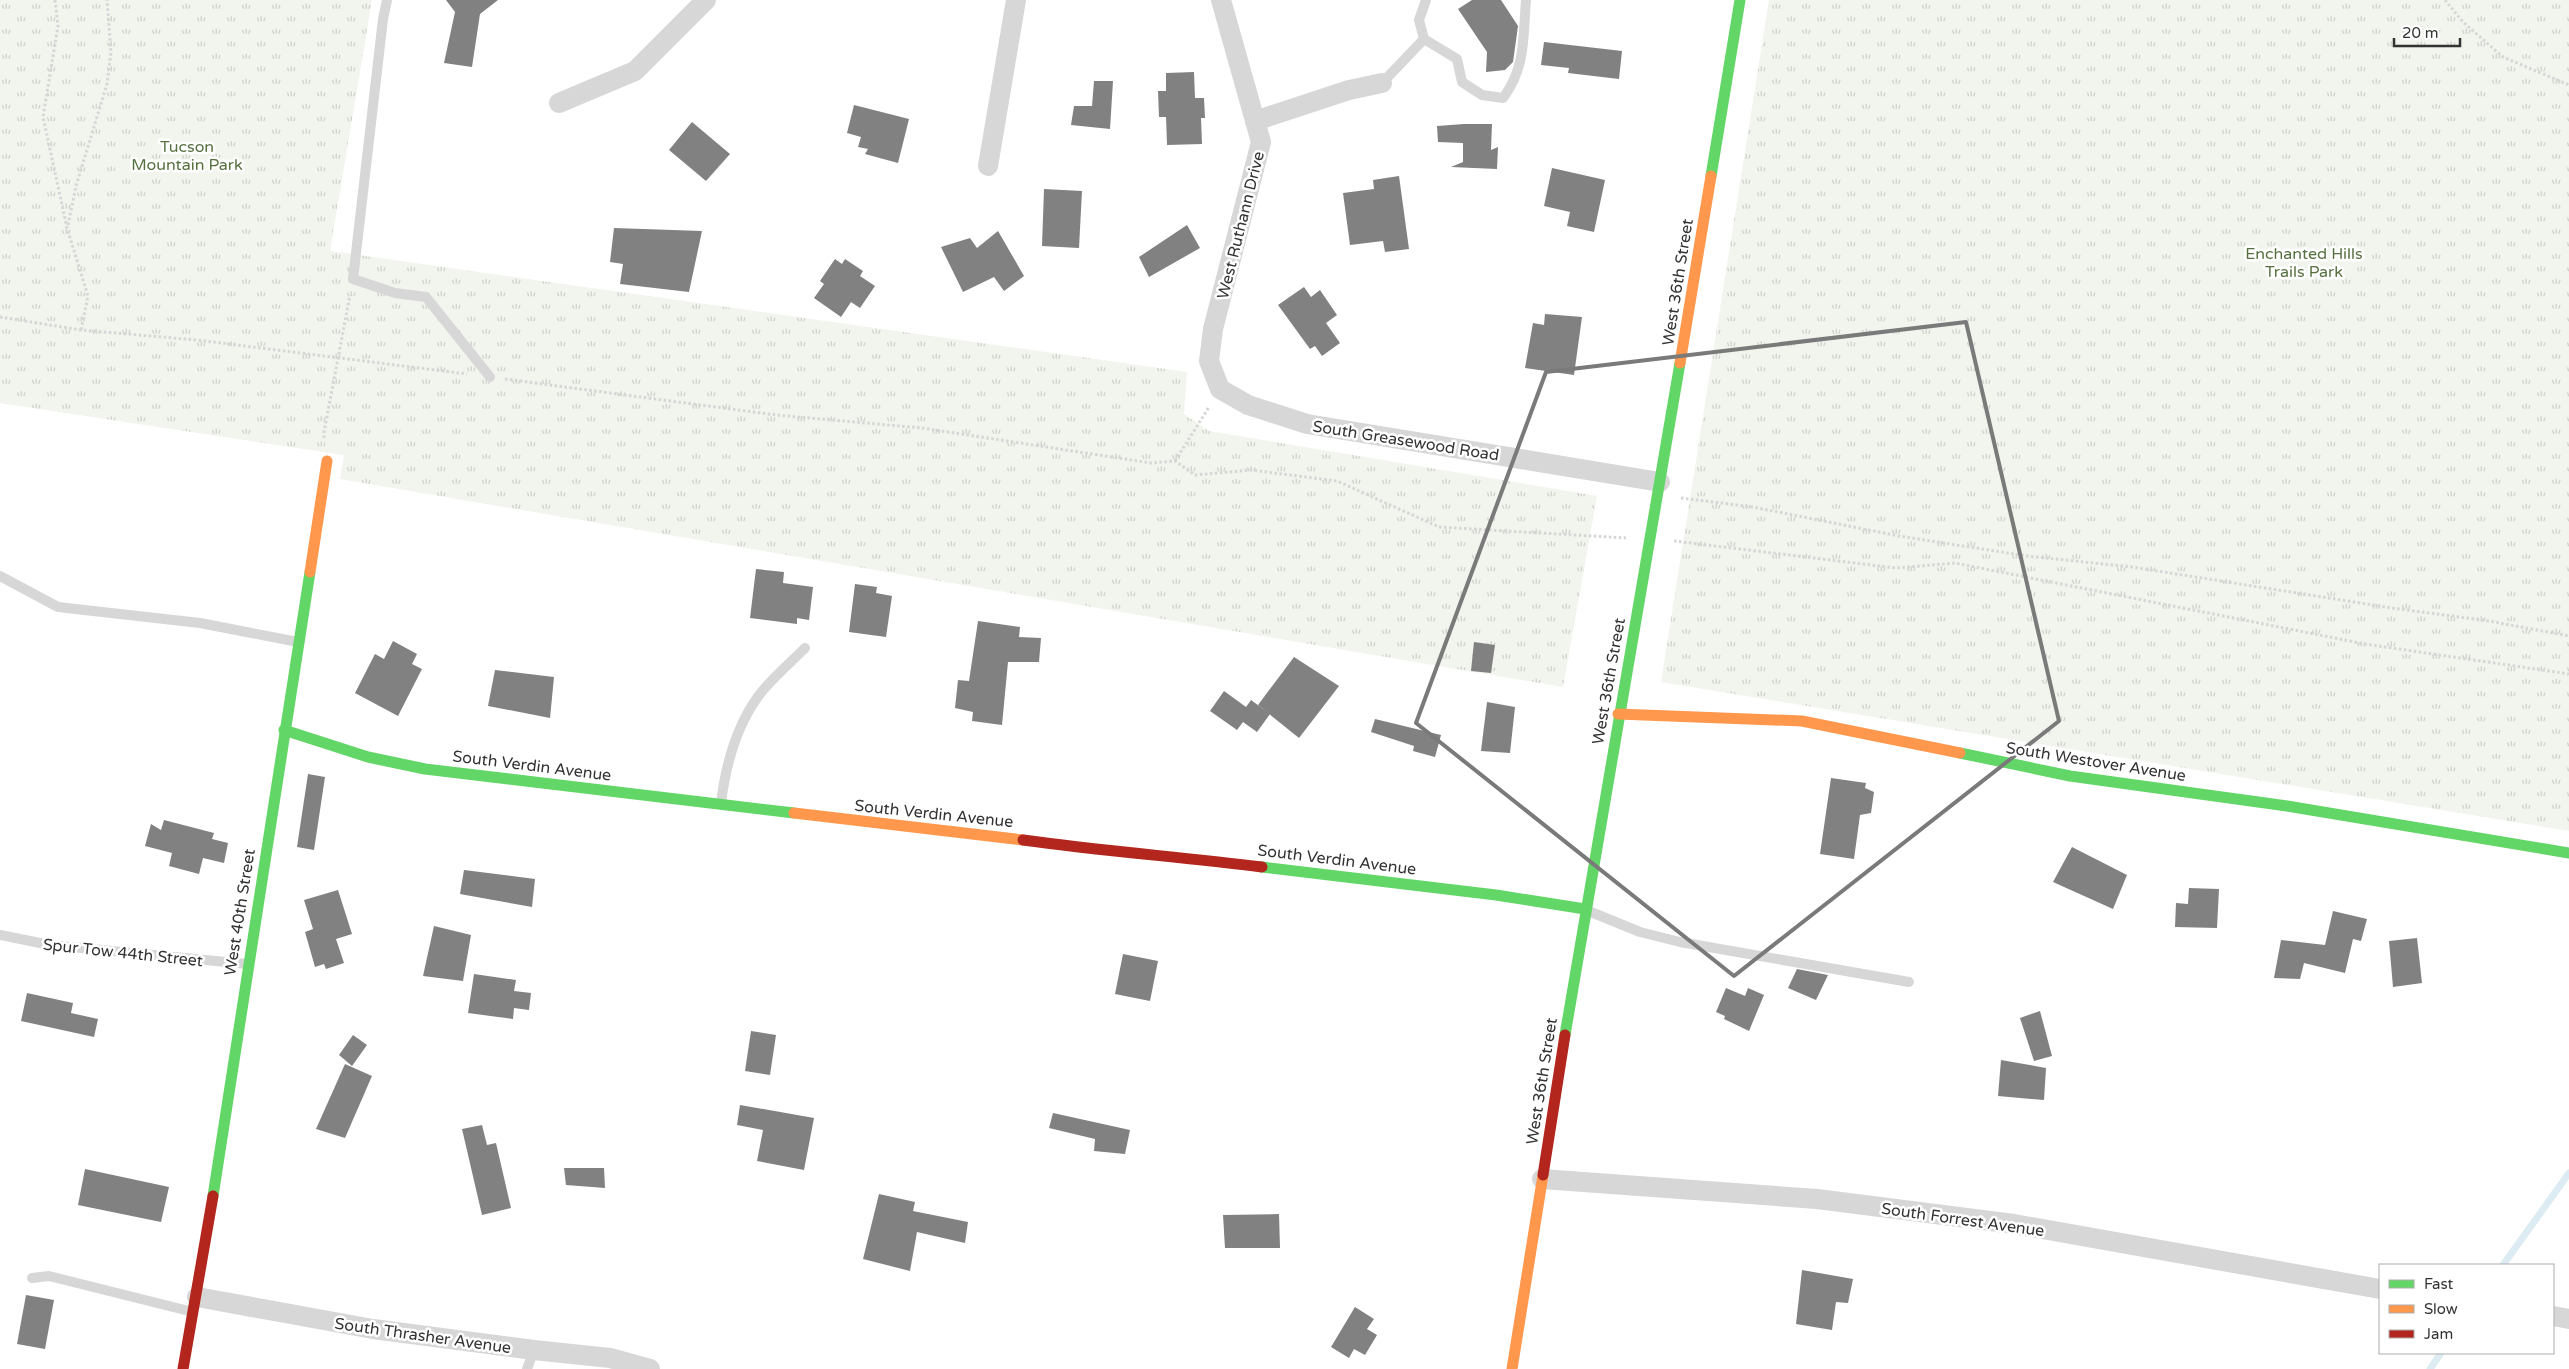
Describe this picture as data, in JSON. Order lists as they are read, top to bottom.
{
  "streets": {
    "street": [
      "West Ruthann Drive",
      "West 36th Street",
      "South Greasewood Road",
      "South Westover Avenue",
      "South Verdin Avenue",
      "West 40th Street",
      "South Forrest Avenue",
      "South Thrasher Avenue"
    ],
    "lane": ["Spur Tow 44th Street"]
  },
  "crossings": [
    ["West Ruthann Drive", "South Greasewood Road"],
    ["West 36th Street", "South Greasewood Road"],
    ["West 36th Street", "South Westover Avenue"],
    ["West 36th Street", "South Verdin Avenue"],
    ["West 36th Street", "South Forrest Avenue"],
    ["South Verdin Avenue", "West 40th Street"],
    ["West 40th Street", "Spur Tow 44th Street"],
    ["West 40th Street", "South Thrasher Avenue"]
  ],
  "parks": ["Tucson Mountain Park", "Enchanted Hills Trails Park"],
  "legend": ["Fast", "Slow", "Jam"],
  "scale_bar": "20 m"
}
